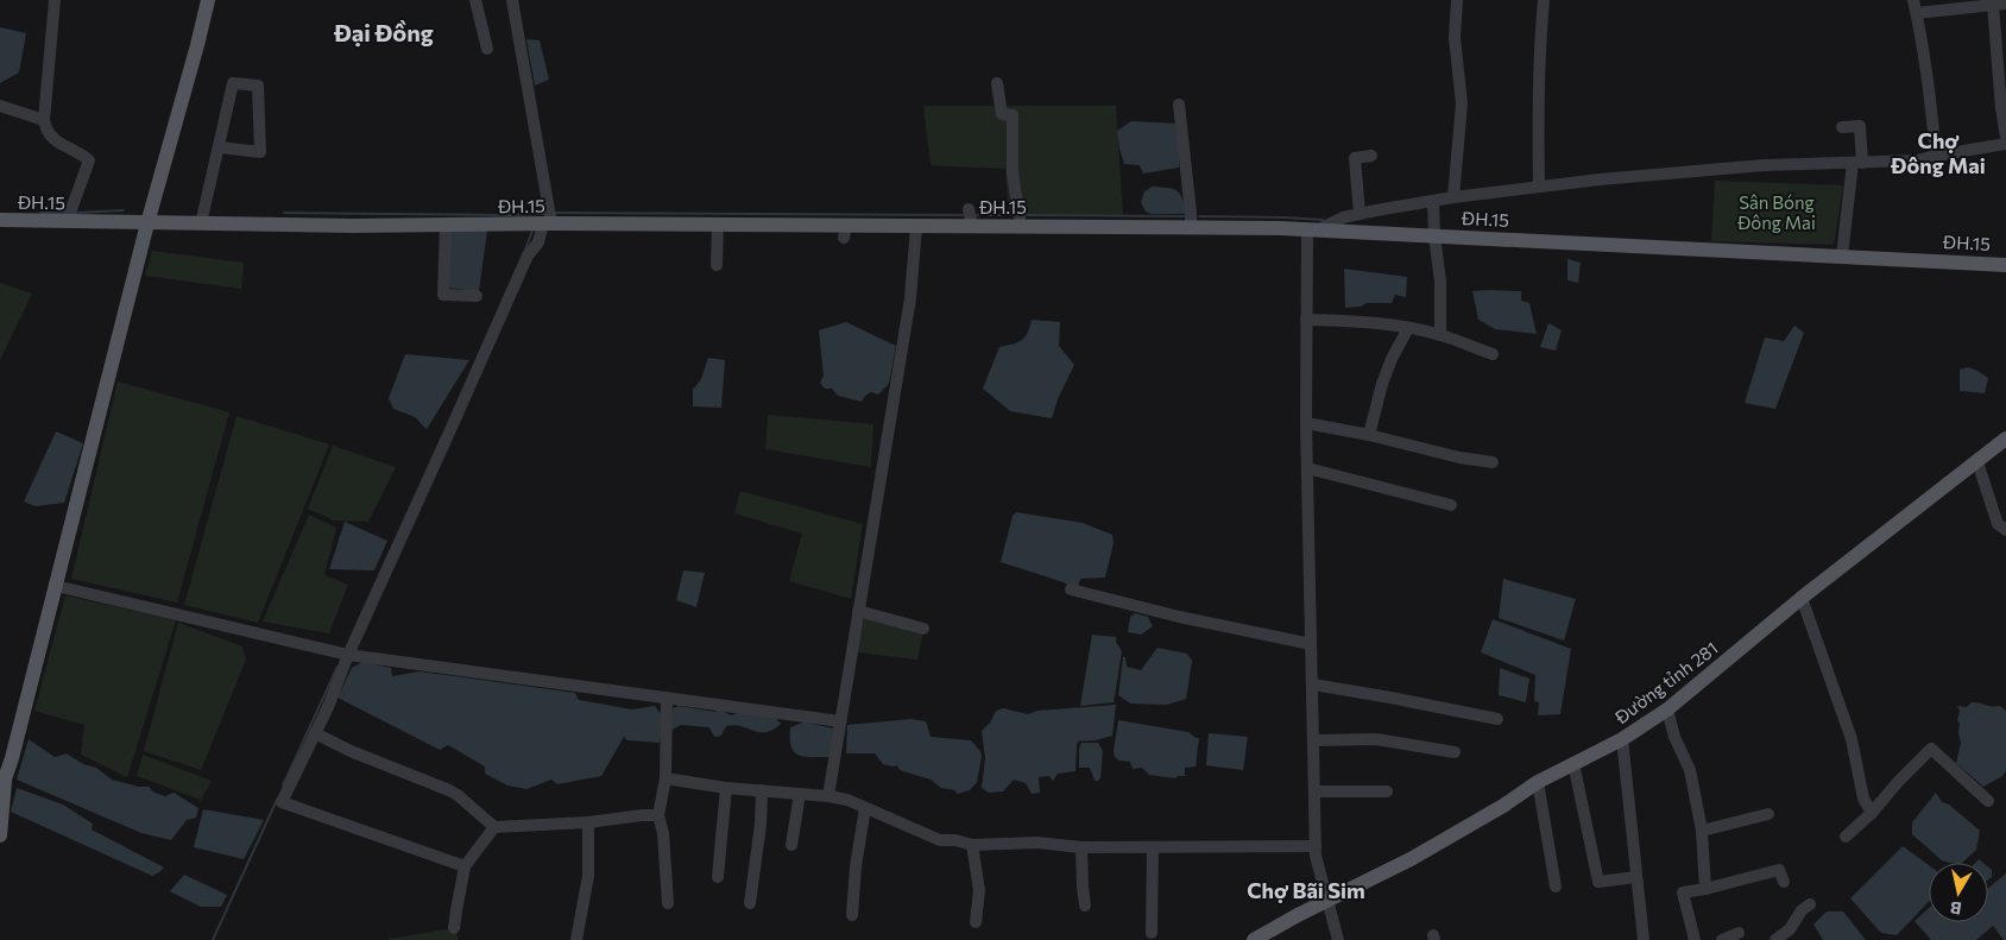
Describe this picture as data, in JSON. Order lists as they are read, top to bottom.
{
  "streets": {
    "main road": ["ĐH.15", "Đường tỉnh 281"]
  },
  "districts": ["Đại Đồng", "Chợ Đông Mai", "Chợ Bãi Sim"],
  "parks": ["Sân Bóng Đông Mai"],
  "north": "bottom"
}
